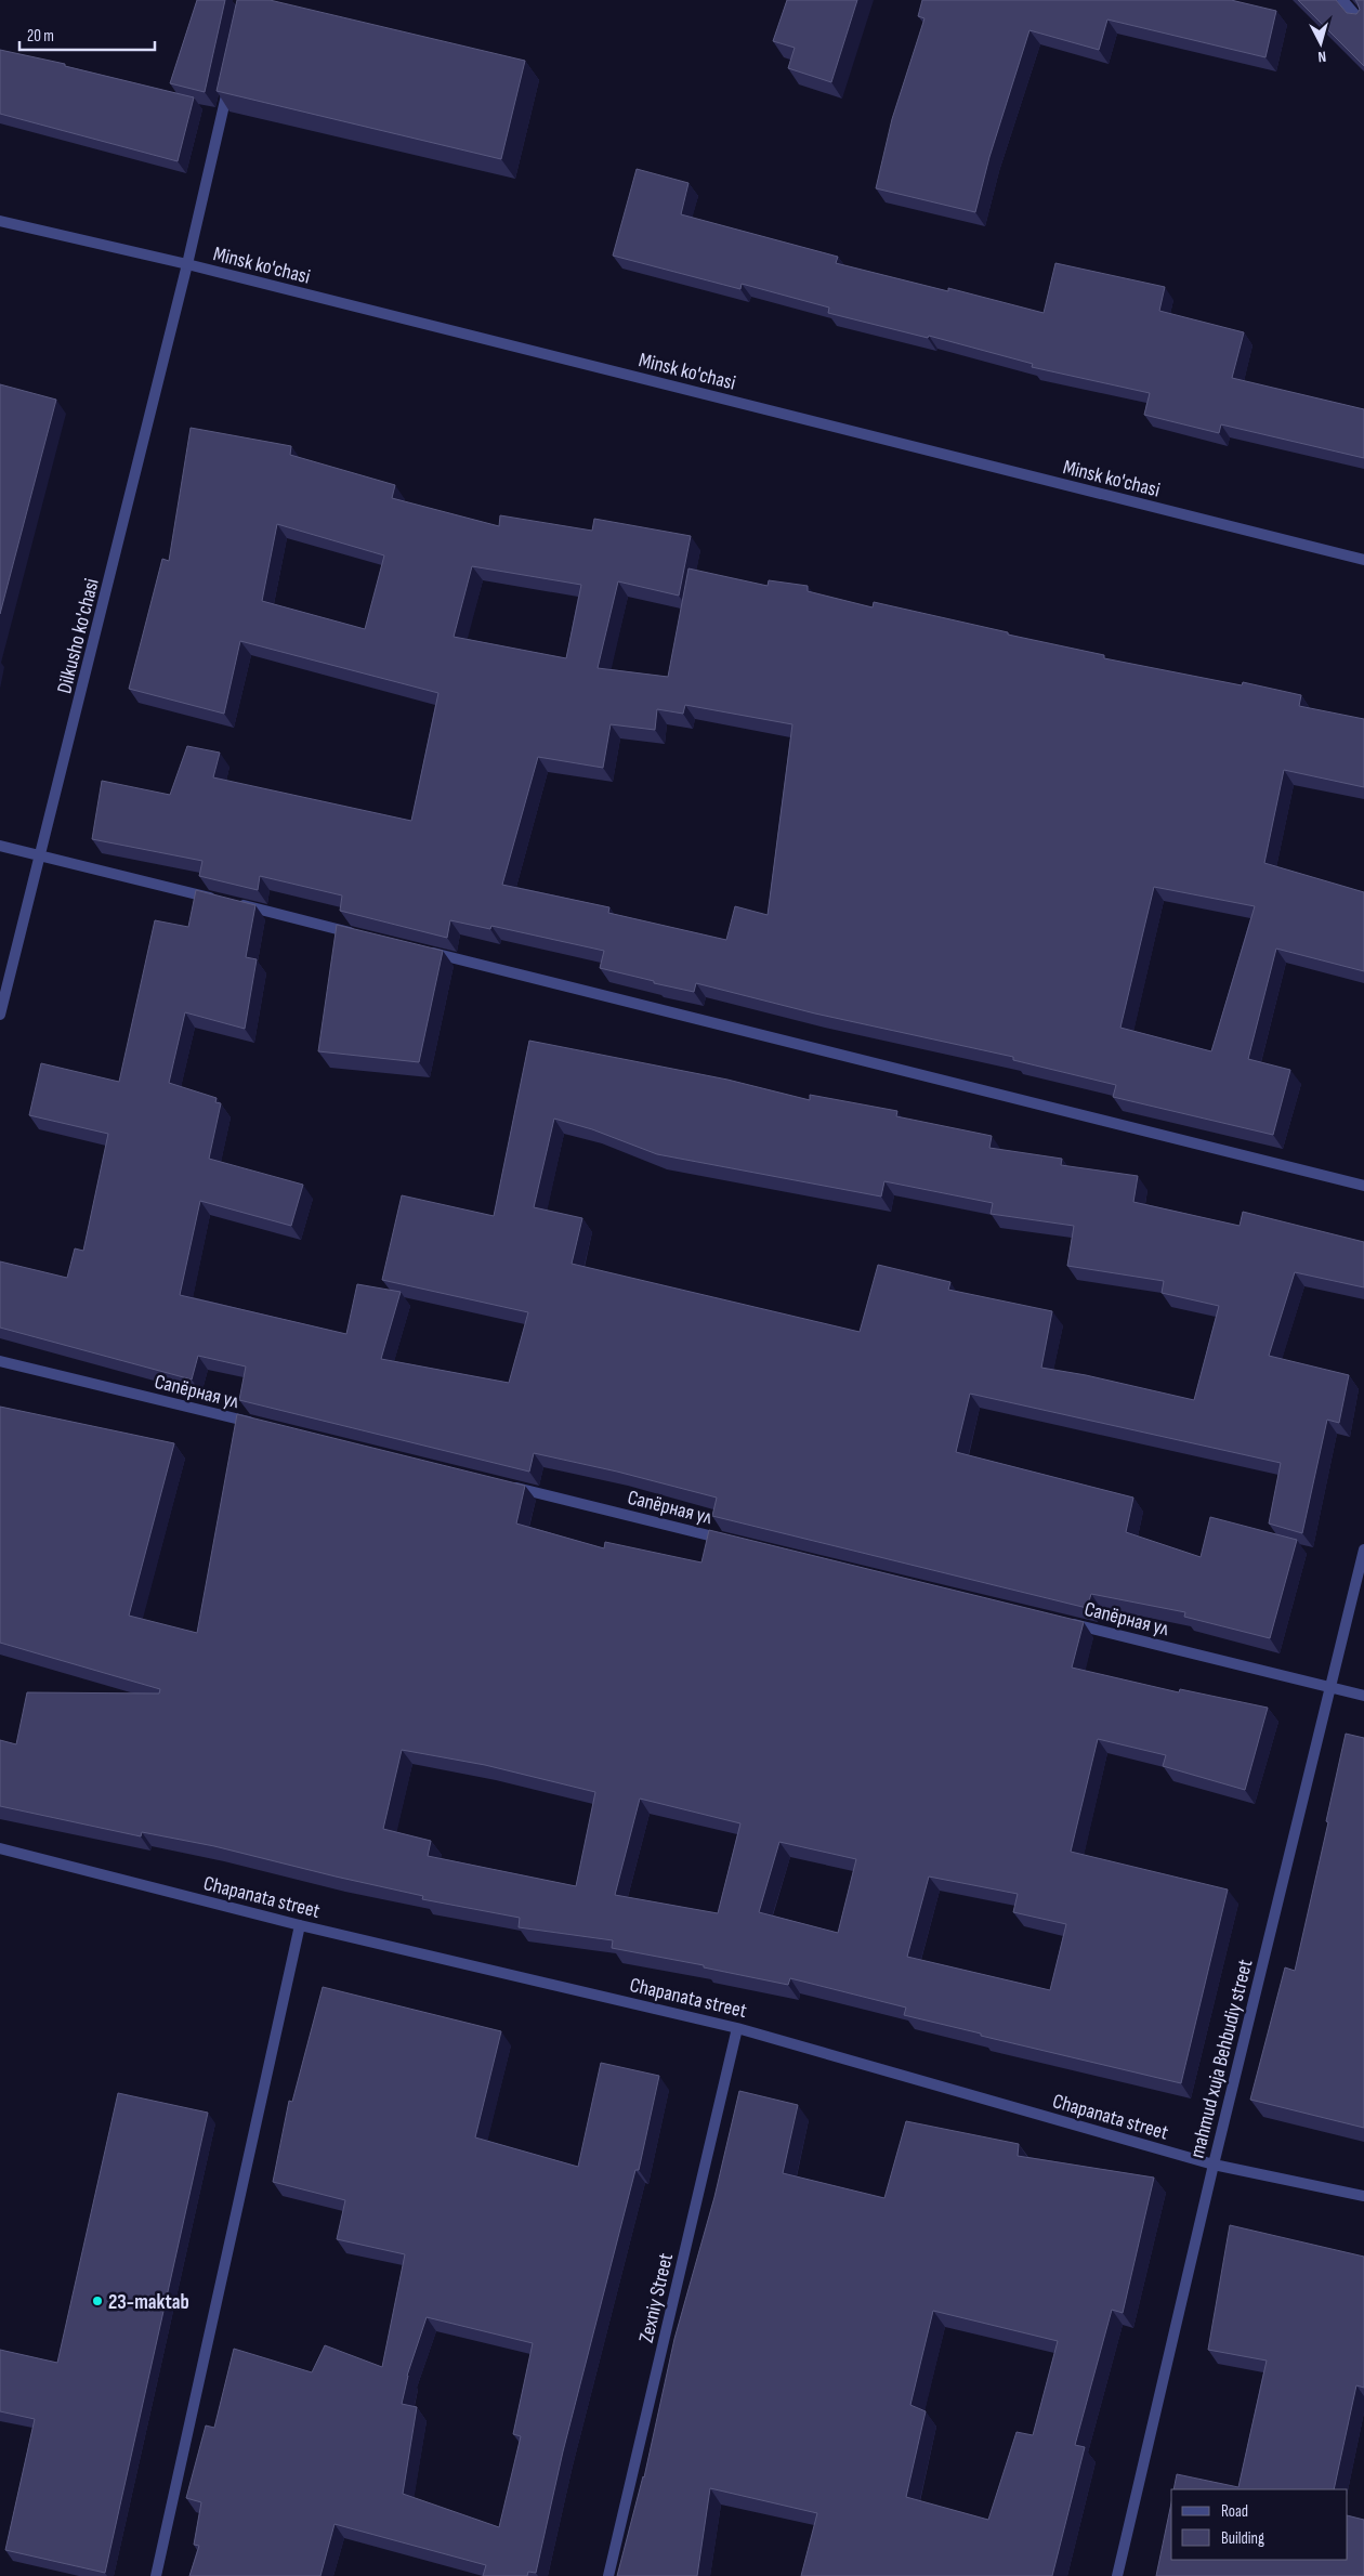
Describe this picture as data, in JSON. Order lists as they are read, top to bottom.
{
  "streets": {
    "street": [
      "Minsk ko'chasi",
      "Dilkusho ko'chasi",
      "Сапёрная ул",
      "Chapanata street",
      "mahmud xuja Behbudiy street",
      "Zexniy Street"
    ]
  },
  "crossings": [
    ["Minsk ko'chasi", "Dilkusho ko'chasi"],
    ["Сапёрная ул", "mahmud xuja Behbudiy street"],
    ["Chapanata street", "mahmud xuja Behbudiy street"],
    ["Chapanata street", "Zexniy Street"]
  ],
  "places": ["23-maktab"],
  "legend": ["Road", "Building"],
  "scale_bar": "20 m",
  "north": "bottom"
}
